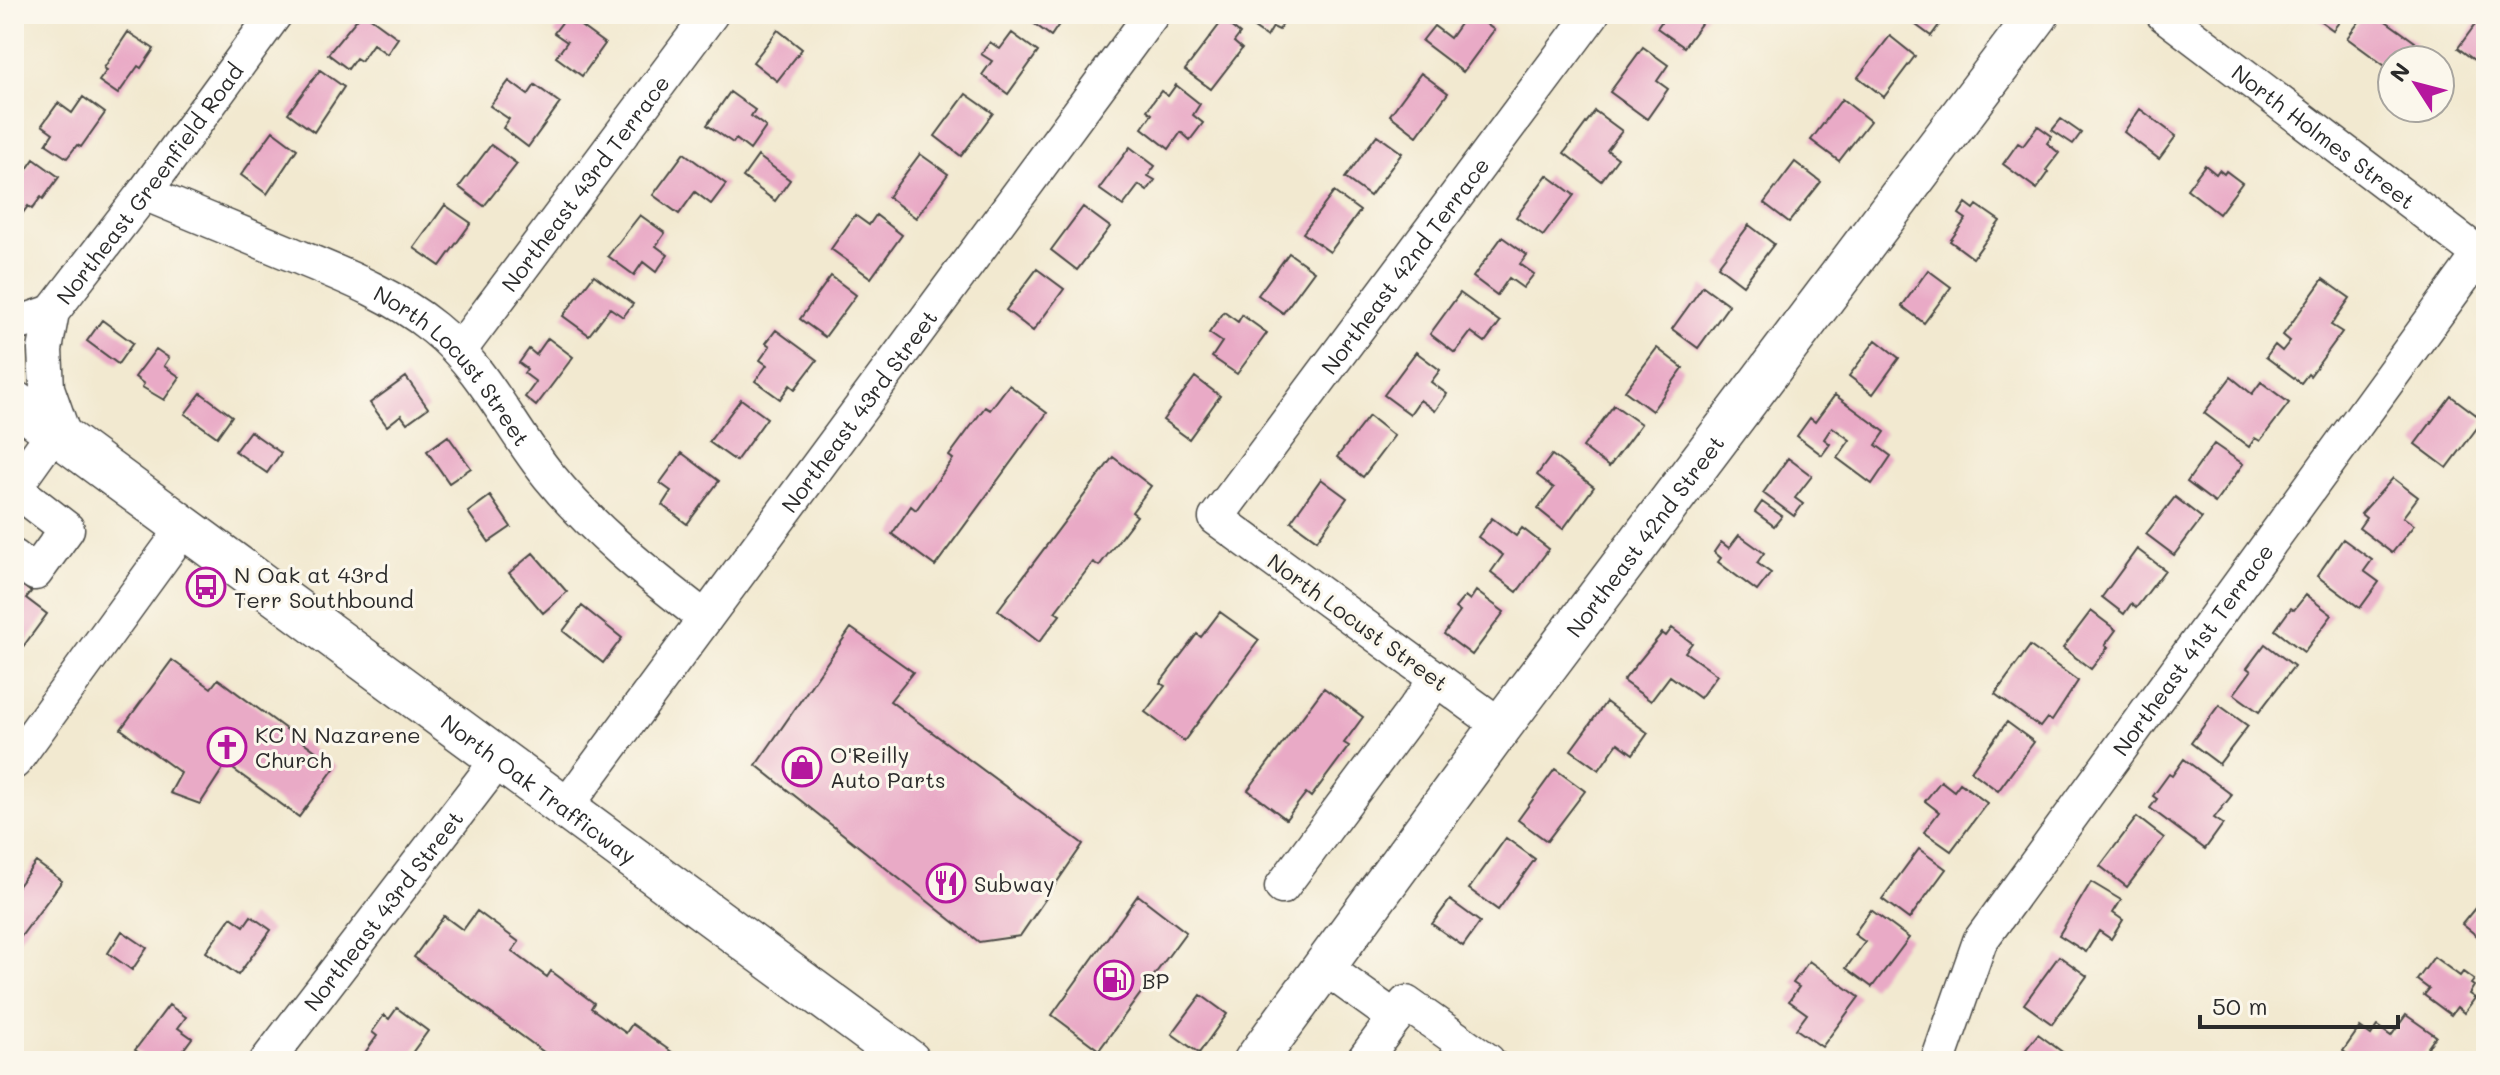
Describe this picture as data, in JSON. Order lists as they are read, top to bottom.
{
  "streets": {
    "main road": ["Northeast 42nd Street", "North Oak Trafficway"],
    "street": [
      "North Holmes Street",
      "Northeast Greenfield Road",
      "Northeast 43rd Terrace",
      "Northeast 42nd Terrace",
      "North Locust Street",
      "Northeast 43rd Street",
      "Northeast 41st Terrace"
    ]
  },
  "crossings": [
    ["North Holmes Street", "Northeast 41st Terrace"],
    ["Northeast Greenfield Road", "North Locust Street"],
    ["Northeast Greenfield Road", "North Oak Trafficway"],
    ["Northeast 43rd Terrace", "North Locust Street"],
    ["Northeast 42nd Terrace", "North Locust Street"],
    ["North Locust Street", "Northeast 43rd Street"],
    ["North Locust Street", "Northeast 42nd Street"],
    ["Northeast 43rd Street", "North Oak Trafficway"]
  ],
  "places": {
    "bus stop": ["N Oak at 43rd Terr Southbound"],
    "church": ["KC N Nazarene Church"],
    "shop": ["O'Reilly Auto Parts"],
    "restaurant": ["Subway"],
    "fuel station": ["BP"]
  },
  "scale_bar": "50 m",
  "north": "top left"
}
